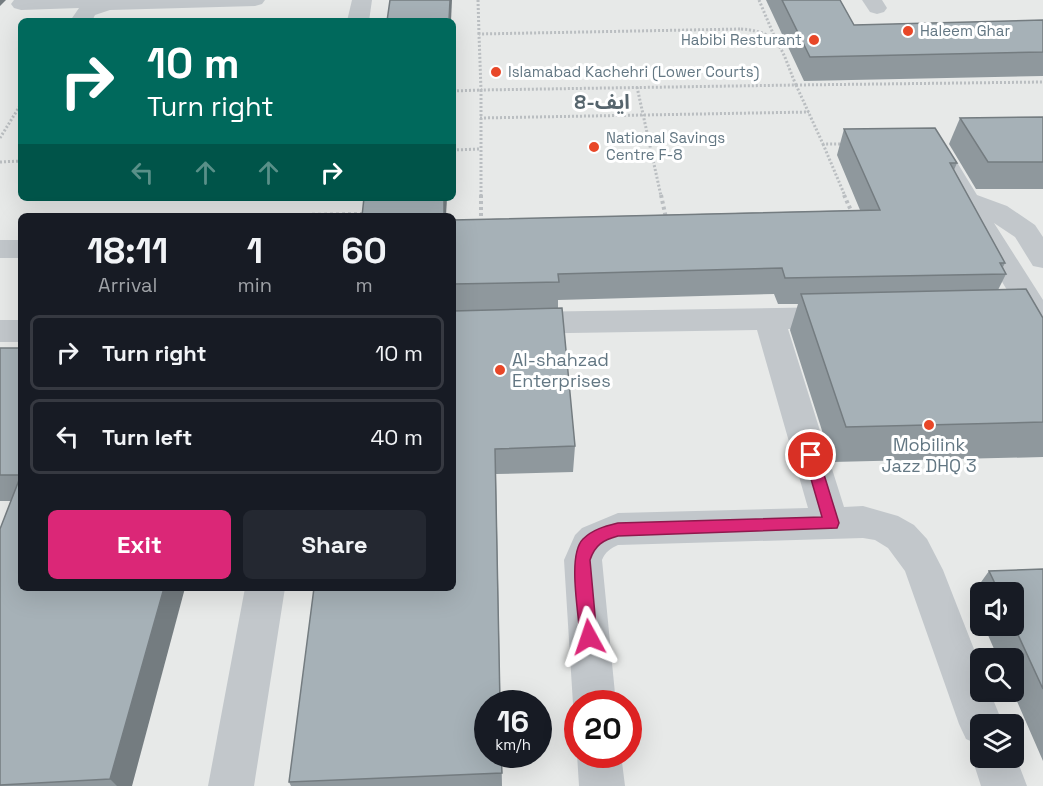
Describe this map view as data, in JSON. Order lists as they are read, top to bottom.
{
  "districts": ["ایف-8"],
  "places": [
    "Haleem Ghar",
    "Habibi Resturant",
    "Islamabad Kachehri (Lower Courts)",
    "National Savings Centre F-8",
    "Al-shahzad Enterprises",
    "Mobilink Jazz DHQ 3"
  ],
  "page": {
    "turn": ["10 m", "Turn right"],
    "eta": [
      "18:11",
      "Arrival",
      "1",
      "min",
      "60",
      "m"
    ],
    "list": [
      {
        "name": "Turn right",
        "value": "10 m"
      },
      {
        "name": "Turn left",
        "value": "40 m"
      }
    ],
    "buttons": ["Exit", "Share"],
    "speed": "16 km/h",
    "limit": "20"
  }
}
